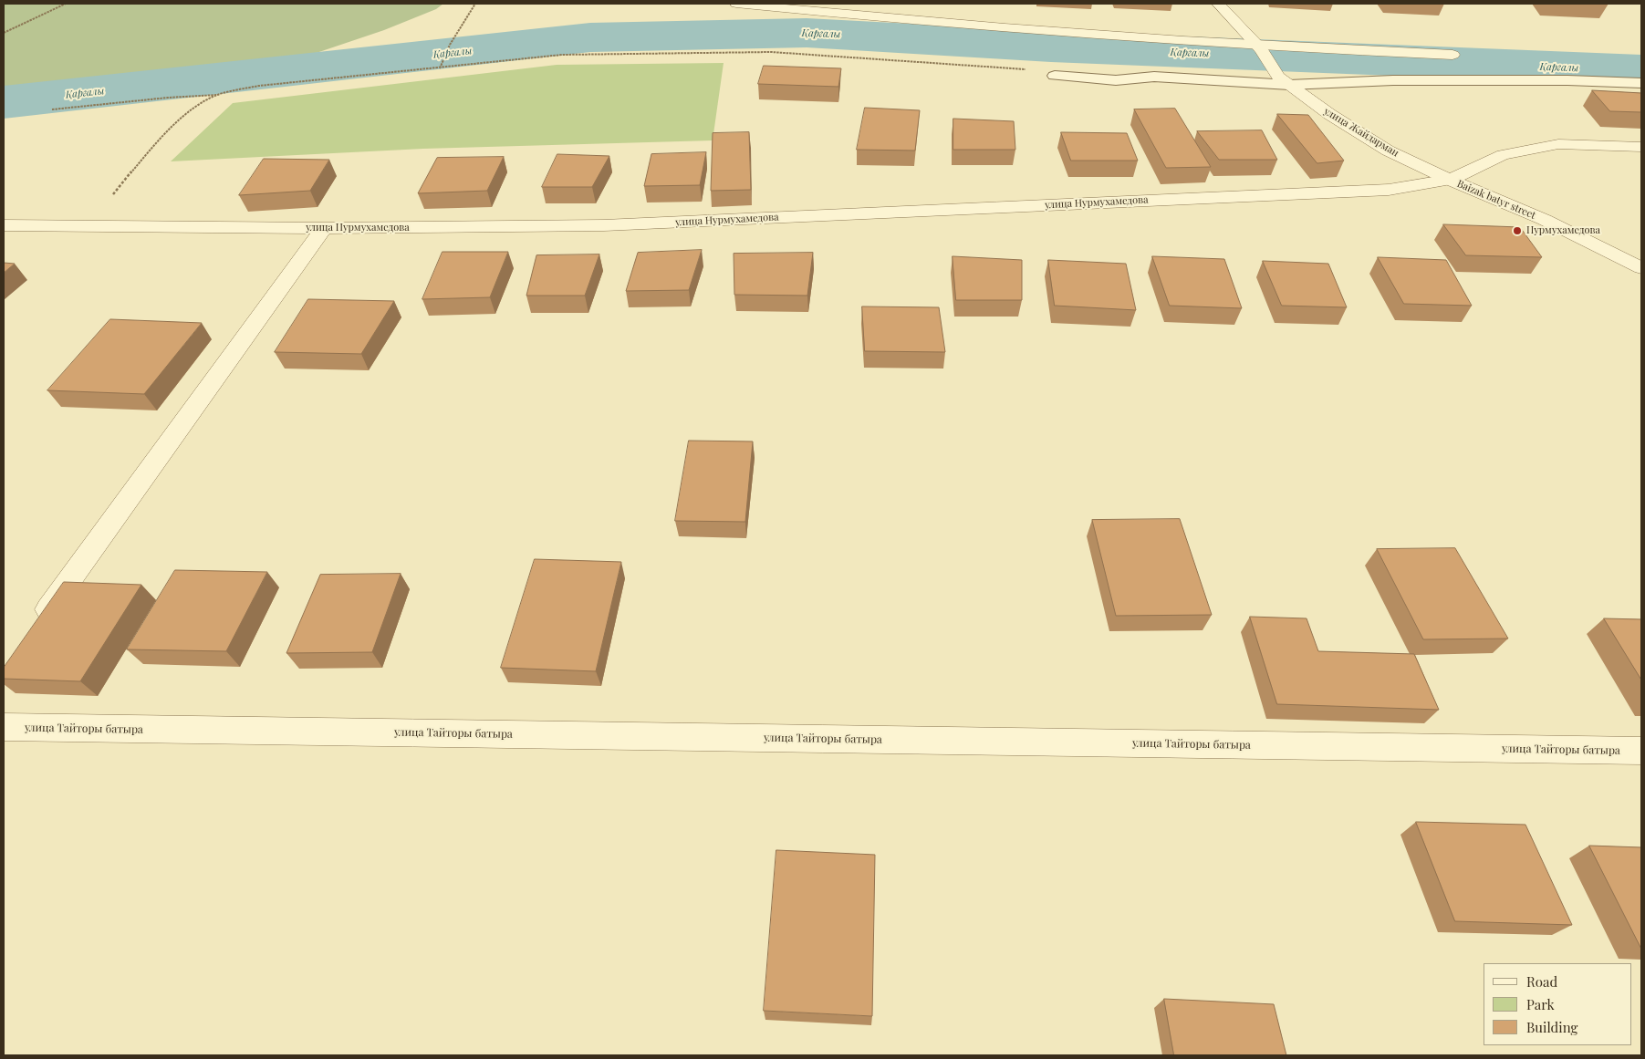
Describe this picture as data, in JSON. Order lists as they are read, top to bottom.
{
  "streets": {
    "street": [
      "улица Жайдарман",
      "Baizak batyr street",
      "улица Нурмухамедова",
      "улица Тайторы батыра"
    ]
  },
  "crossings": [
    ["улица Жайдарман", "Baizak batyr street"],
    ["улица Жайдарман", "улица Нурмухамедова"],
    ["Baizak batyr street", "улица Нурмухамедова"]
  ],
  "water": ["Қарғалы"],
  "places": ["Нурмухамедова"],
  "legend": ["Road", "Park", "Building"]
}
